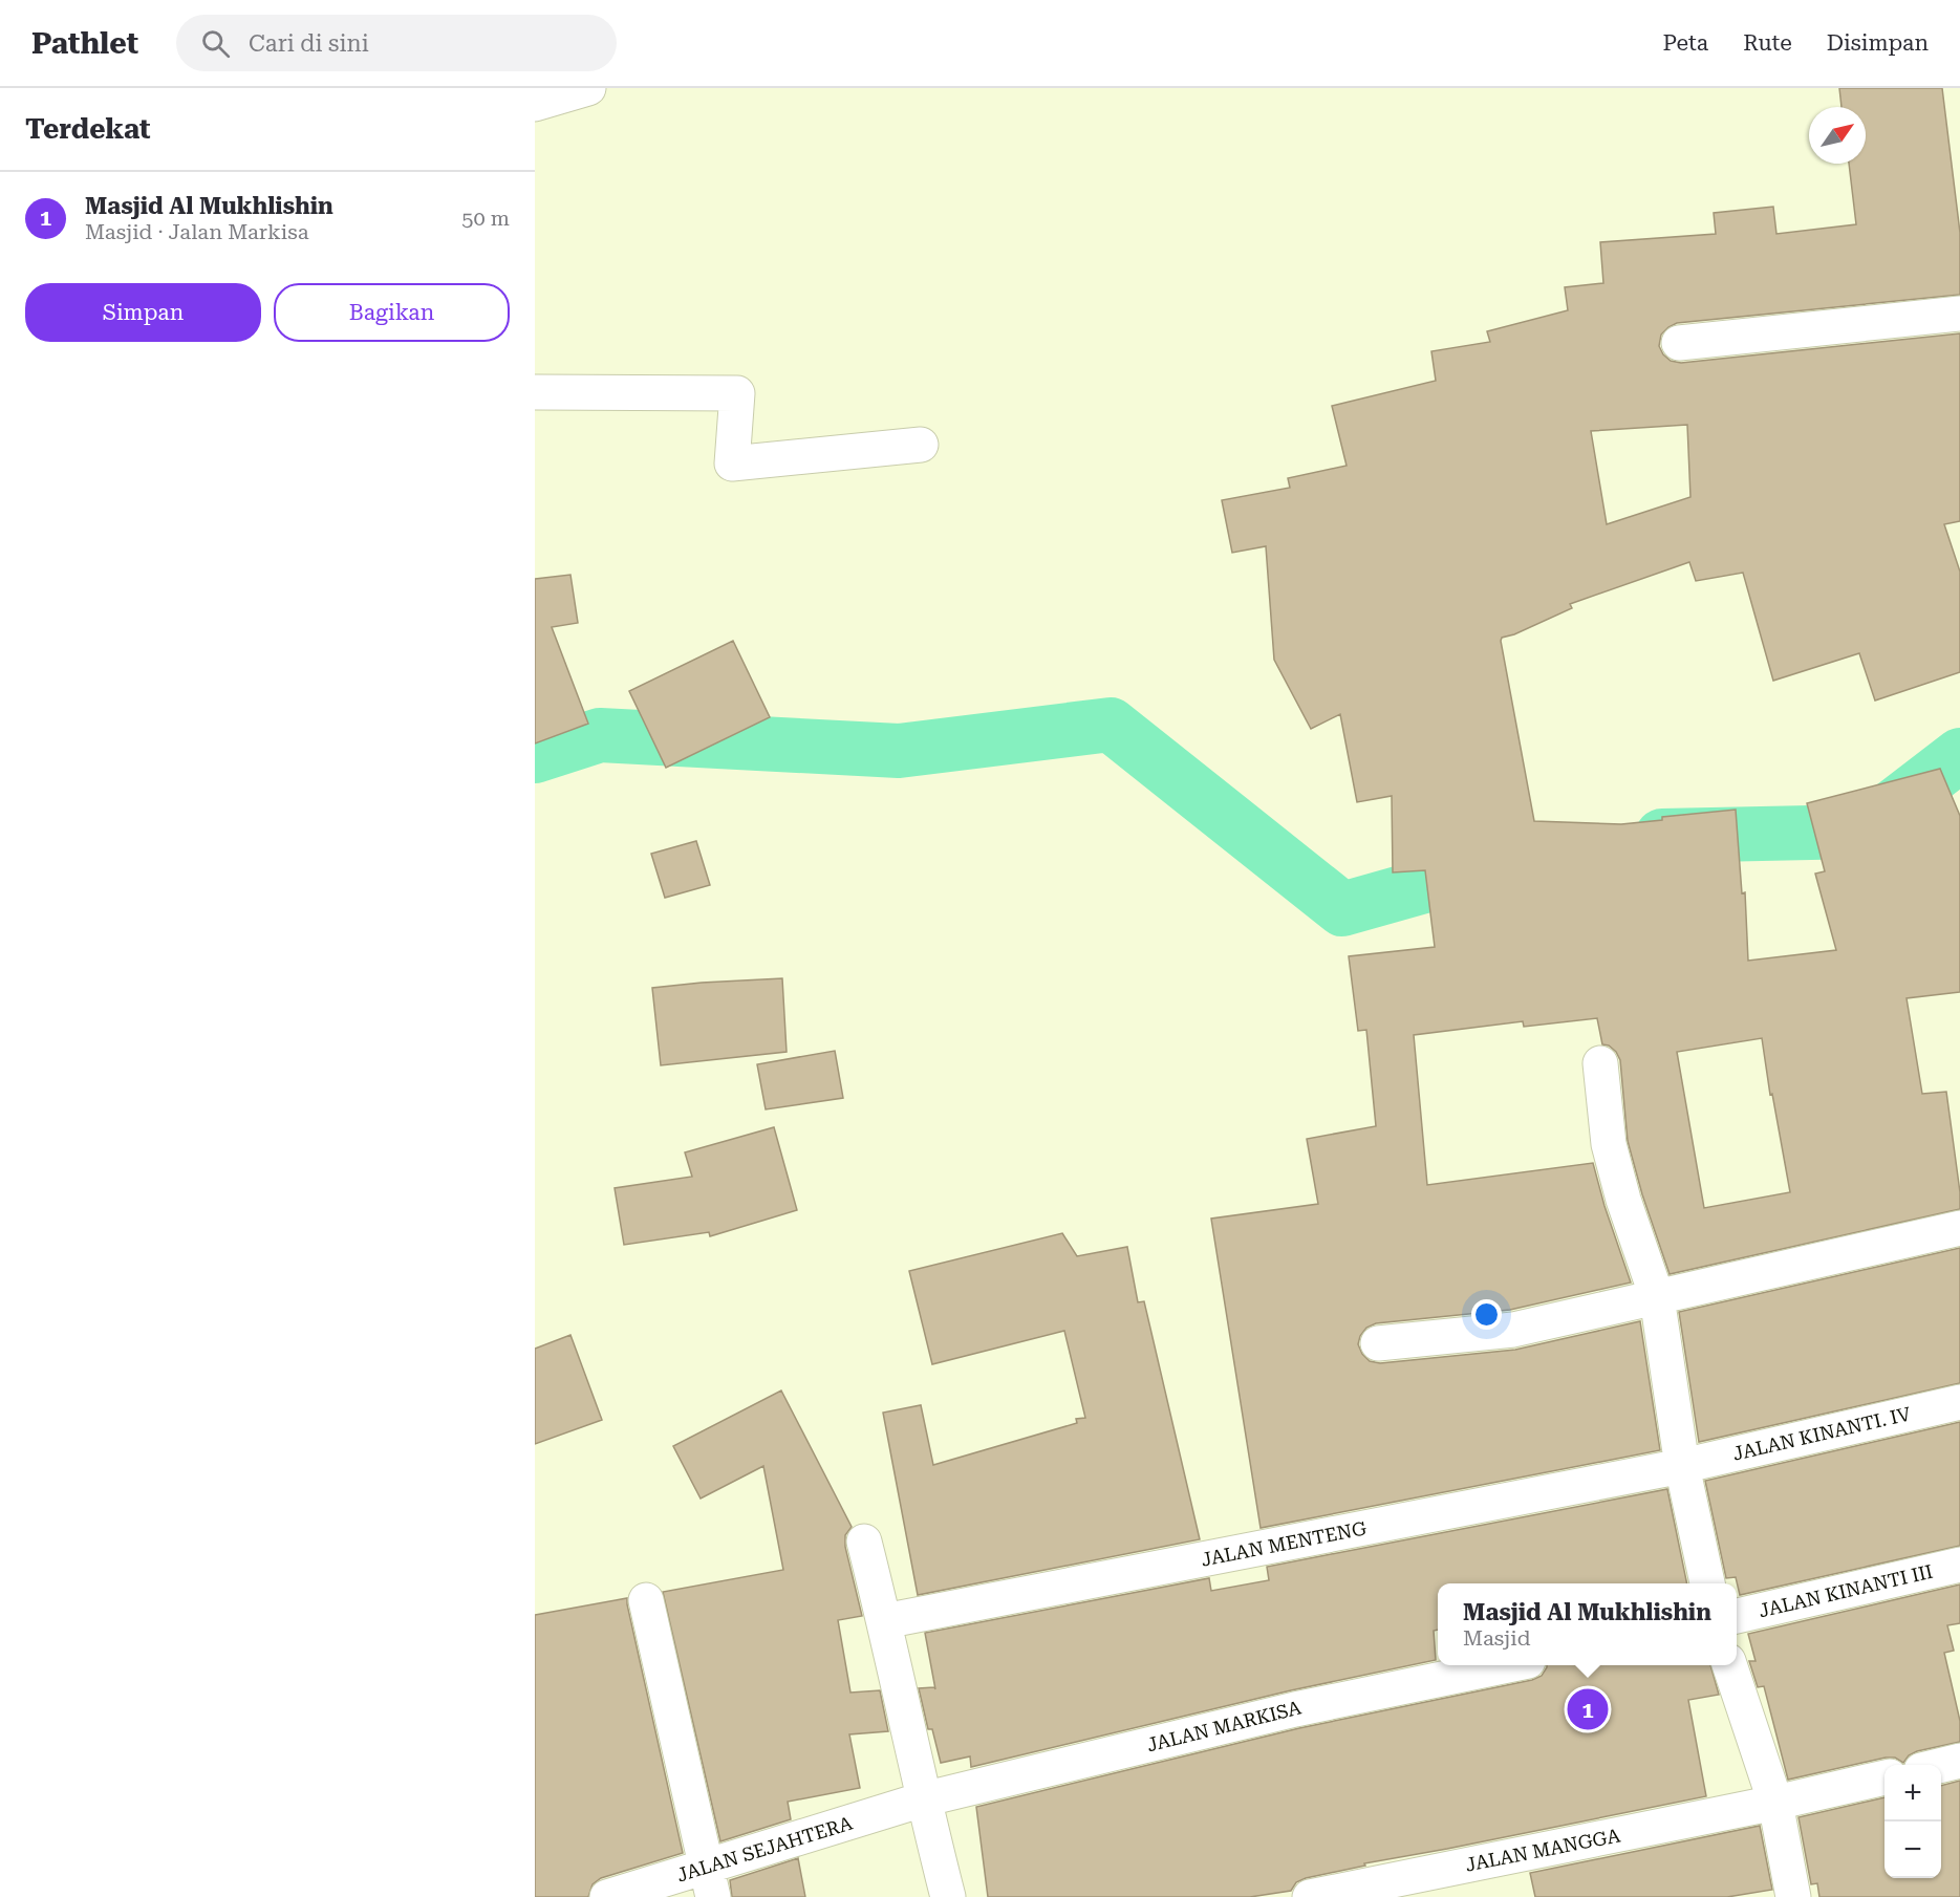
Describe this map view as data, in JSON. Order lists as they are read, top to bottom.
{
  "streets": {
    "street": [
      "JALAN KINANTI. IV",
      "JALAN MENTENG",
      "JALAN KINANTI III",
      "JALAN MARKISA",
      "JALAN SEJAHTERA",
      "JALAN MANGGA"
    ]
  },
  "crossings": [
    ["JALAN KINANTI. IV", "JALAN MENTENG"],
    ["JALAN MARKISA", "JALAN SEJAHTERA"]
  ],
  "north": "top right",
  "page": {
    "header": "Pathlet",
    "search": "Cari di sini",
    "nav": ["Peta", "Rute", "Disimpan"],
    "heading": "Terdekat",
    "list": [
      {
        "mark": "1",
        "name": "Masjid Al Mukhlishin",
        "note": "Masjid · Jalan Markisa",
        "value": "50 m"
      }
    ],
    "buttons": ["Simpan", "Bagikan"],
    "popup": ["Masjid Al Mukhlishin", "Masjid"],
    "pins": "1",
    "map_buttons": ["+", "−"]
  }
}
